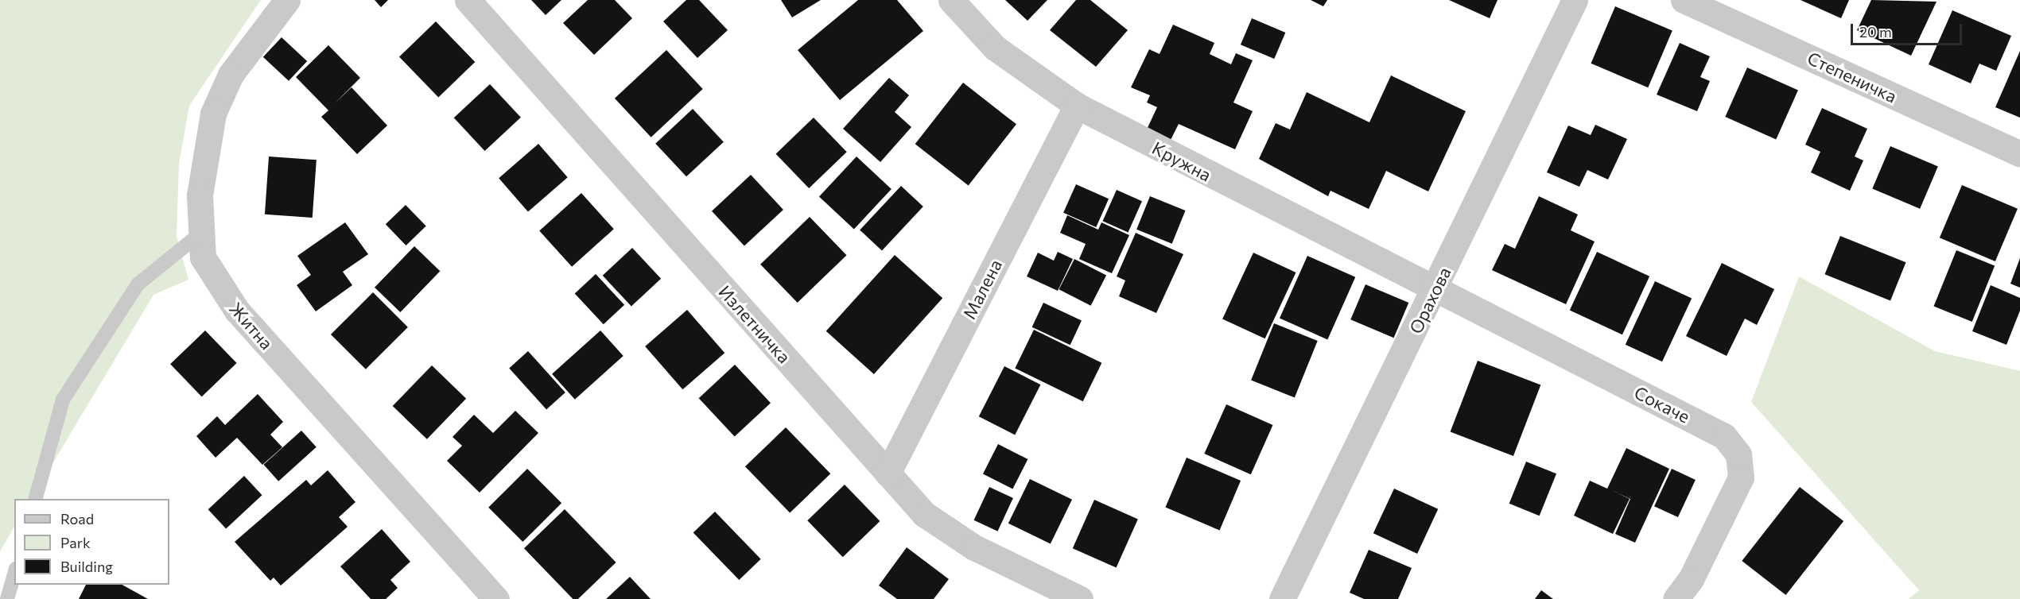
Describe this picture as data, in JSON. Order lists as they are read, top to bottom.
{
  "streets": {
    "street": [
      "Степеничка",
      "Кружна",
      "Малена",
      "Орахова",
      "Излетничка",
      "Житна",
      "Сокаче"
    ]
  },
  "crossings": [
    ["Кружна", "Малена"],
    ["Кружна", "Орахова"],
    ["Кружна", "Сокаче"],
    ["Малена", "Излетничка"],
    ["Орахова", "Сокаче"]
  ],
  "legend": ["Road", "Park", "Building"],
  "scale_bar": "20 m"
}
